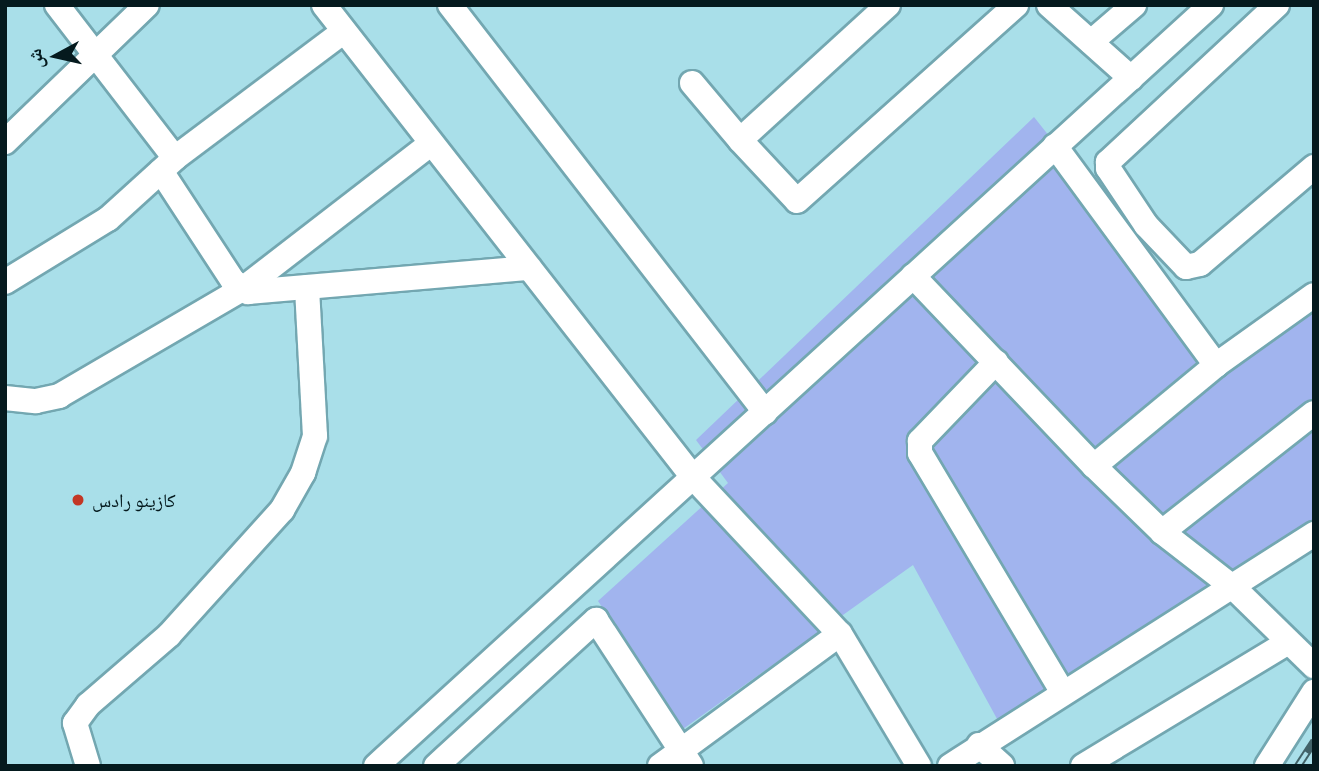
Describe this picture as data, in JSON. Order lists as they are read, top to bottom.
{
  "places": ["كازينو رادس"],
  "north": "left"
}
